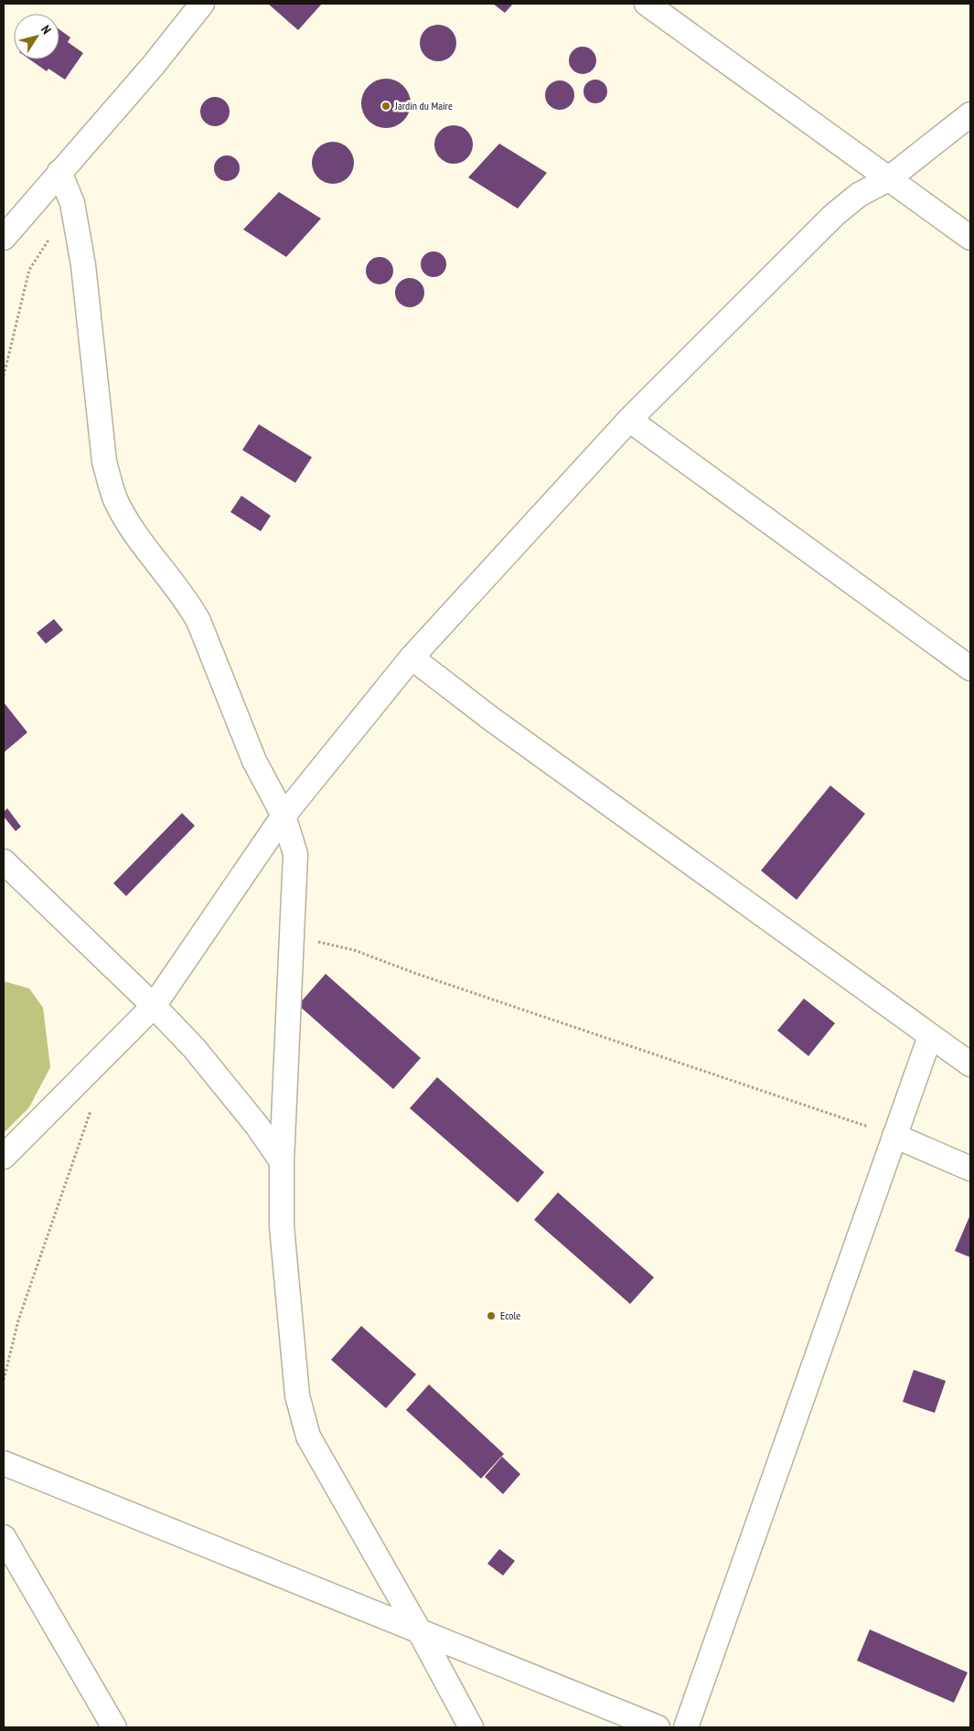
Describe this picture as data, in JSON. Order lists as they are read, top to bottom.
{
  "places": ["Jardin du Maire", "Ecole"],
  "north": "top right"
}
